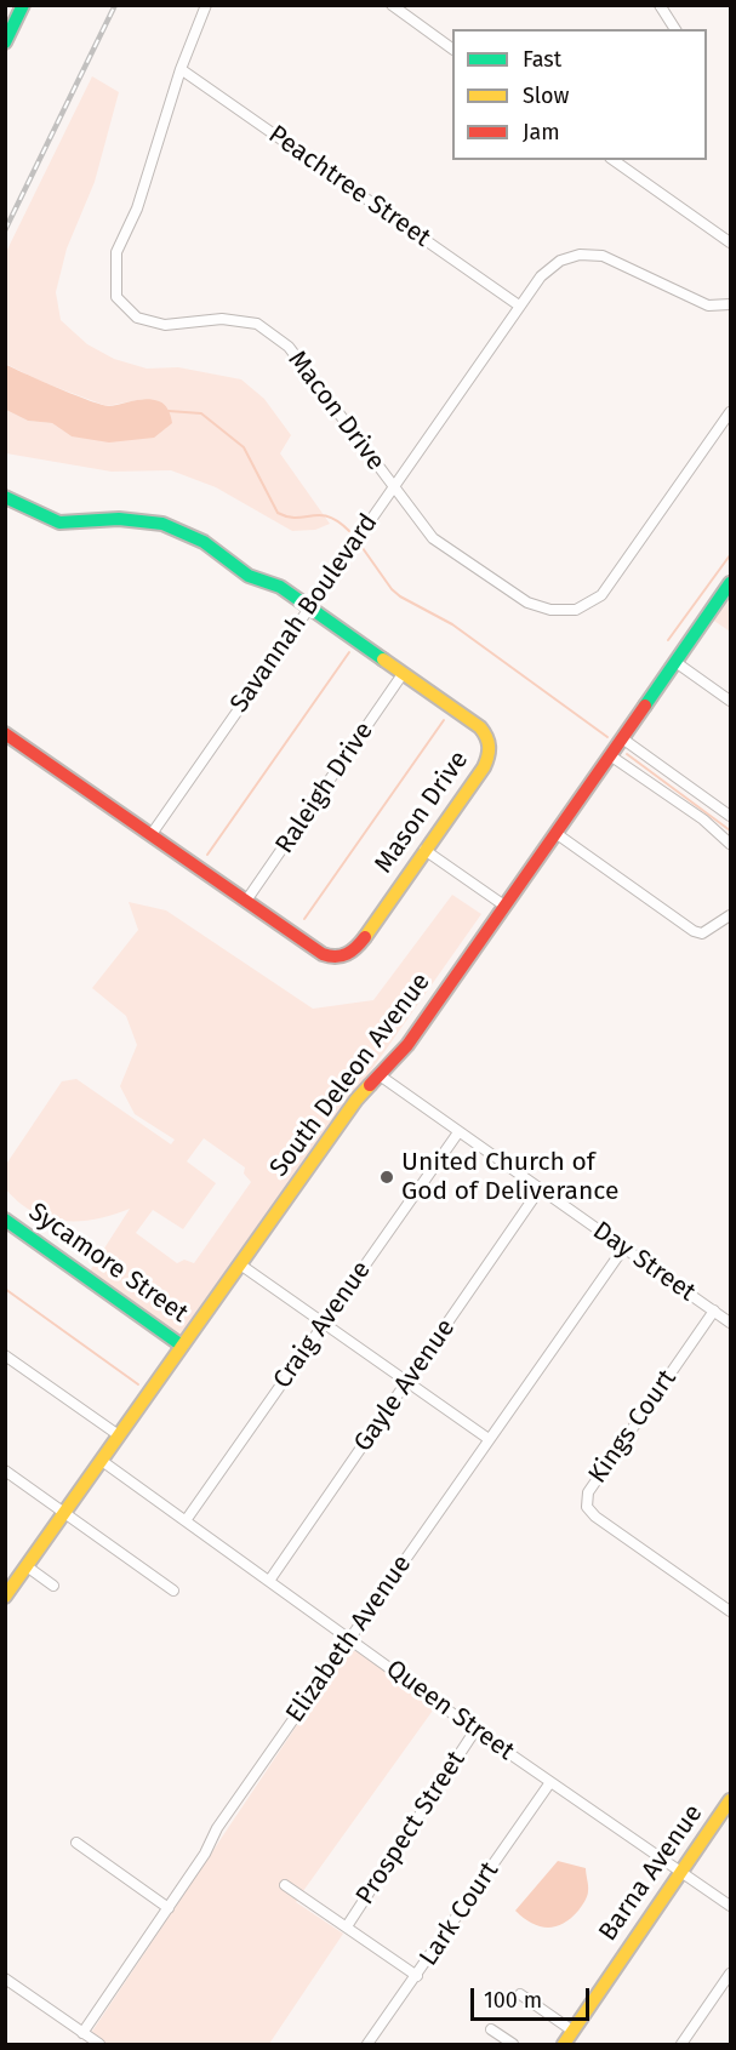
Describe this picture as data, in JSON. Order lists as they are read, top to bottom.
{
  "streets": {
    "street": [
      "Peachtree Street",
      "Macon Drive",
      "Savannah Boulevard",
      "Raleigh Drive",
      "Mason Drive",
      "South Deleon Avenue",
      "Day Street",
      "Sycamore Street",
      "Craig Avenue",
      "Gayle Avenue",
      "Kings Court",
      "Elizabeth Avenue",
      "Queen Street",
      "Prospect Street",
      "Barna Avenue",
      "Lark Court"
    ]
  },
  "crossings": [
    ["Peachtree Street", "Macon Drive"],
    ["Peachtree Street", "Savannah Boulevard"],
    ["Macon Drive", "Savannah Boulevard"],
    ["Savannah Boulevard", "Mason Drive"],
    ["Raleigh Drive", "Mason Drive"],
    ["South Deleon Avenue", "Day Street"],
    ["South Deleon Avenue", "Sycamore Street"],
    ["South Deleon Avenue", "Queen Street"],
    ["Day Street", "Craig Avenue"],
    ["Day Street", "Gayle Avenue"],
    ["Day Street", "Kings Court"],
    ["Day Street", "Elizabeth Avenue"],
    ["Craig Avenue", "Queen Street"],
    ["Gayle Avenue", "Queen Street"],
    ["Elizabeth Avenue", "Queen Street"],
    ["Queen Street", "Prospect Street"],
    ["Queen Street", "Barna Avenue"],
    ["Queen Street", "Lark Court"]
  ],
  "places": ["United Church of God of Deliverance"],
  "legend": ["Fast", "Slow", "Jam"],
  "scale_bar": "100 m"
}
